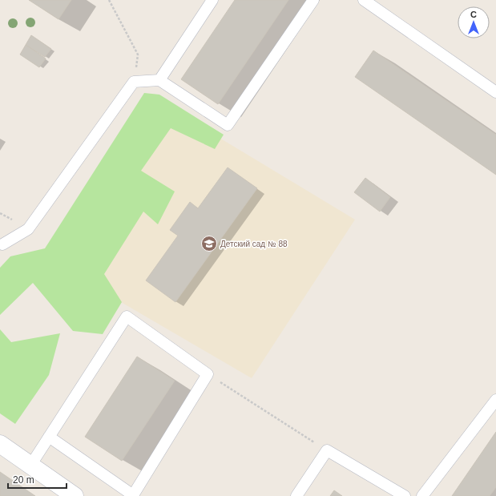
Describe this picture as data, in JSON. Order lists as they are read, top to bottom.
{
  "places": {
    "school or university": ["Детский сад № 88"]
  },
  "scale_bar": "20 m",
  "north": "top"
}
